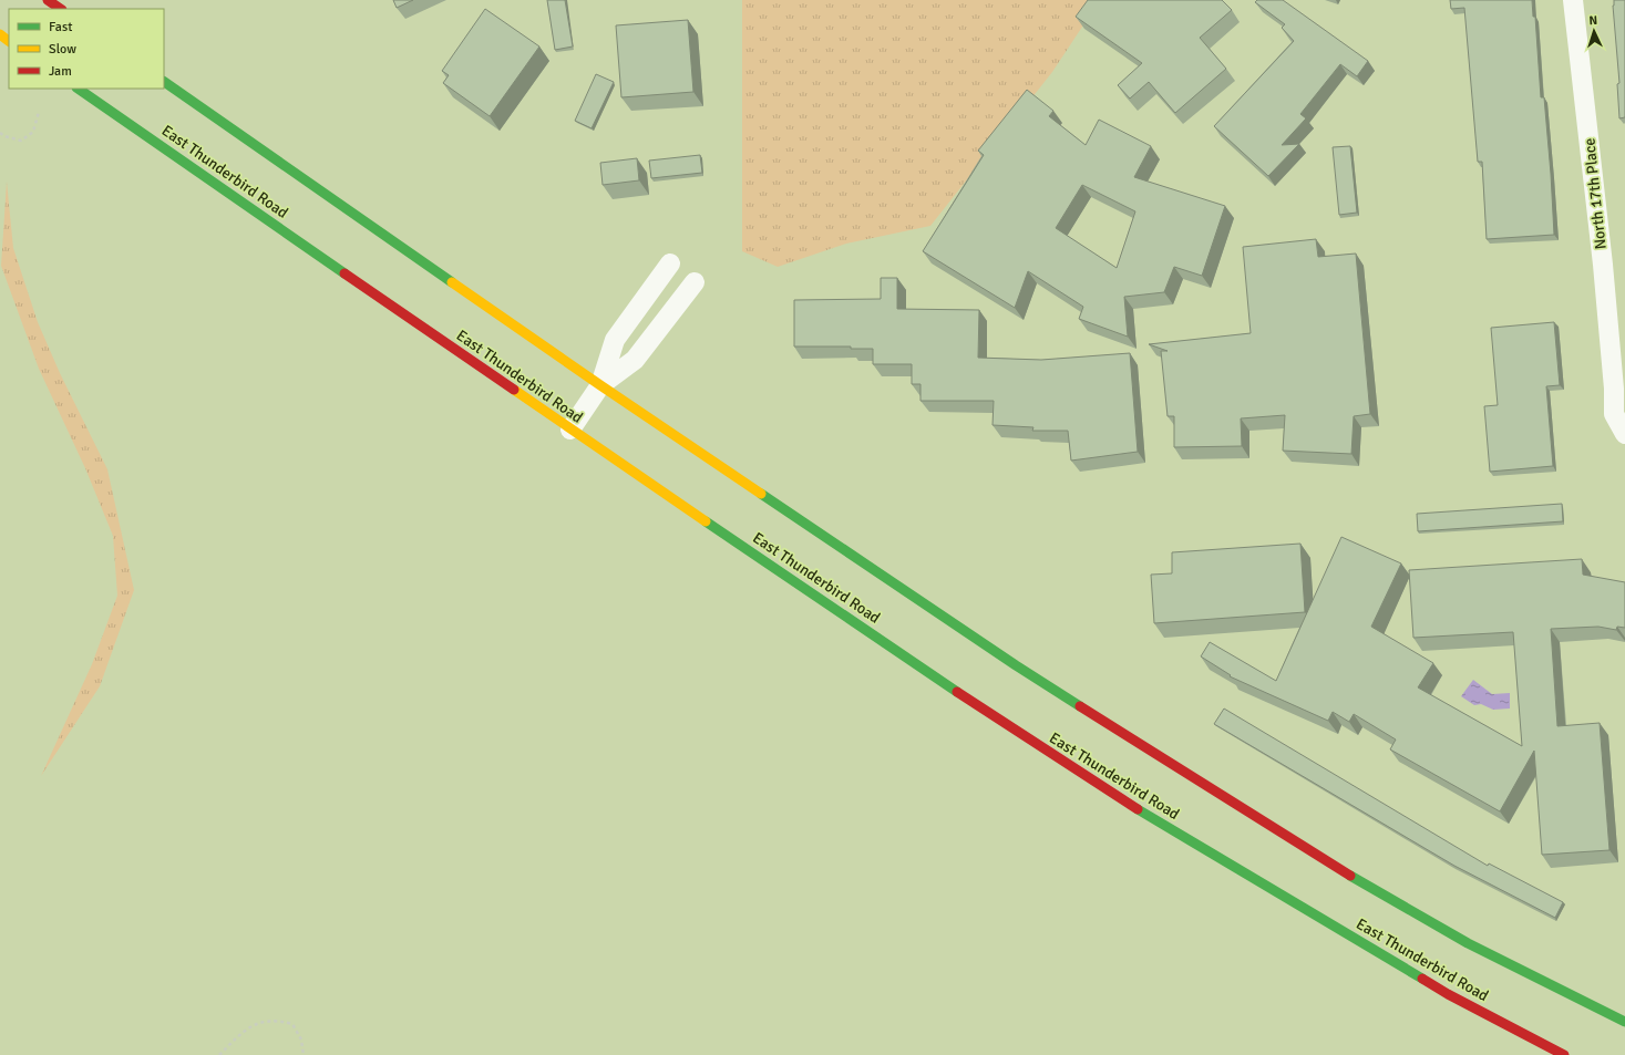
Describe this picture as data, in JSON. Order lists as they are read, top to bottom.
{
  "streets": {
    "main road": ["East Thunderbird Road"],
    "street": ["North 17th Place"]
  },
  "legend": ["Fast", "Slow", "Jam"],
  "north": "top"
}
